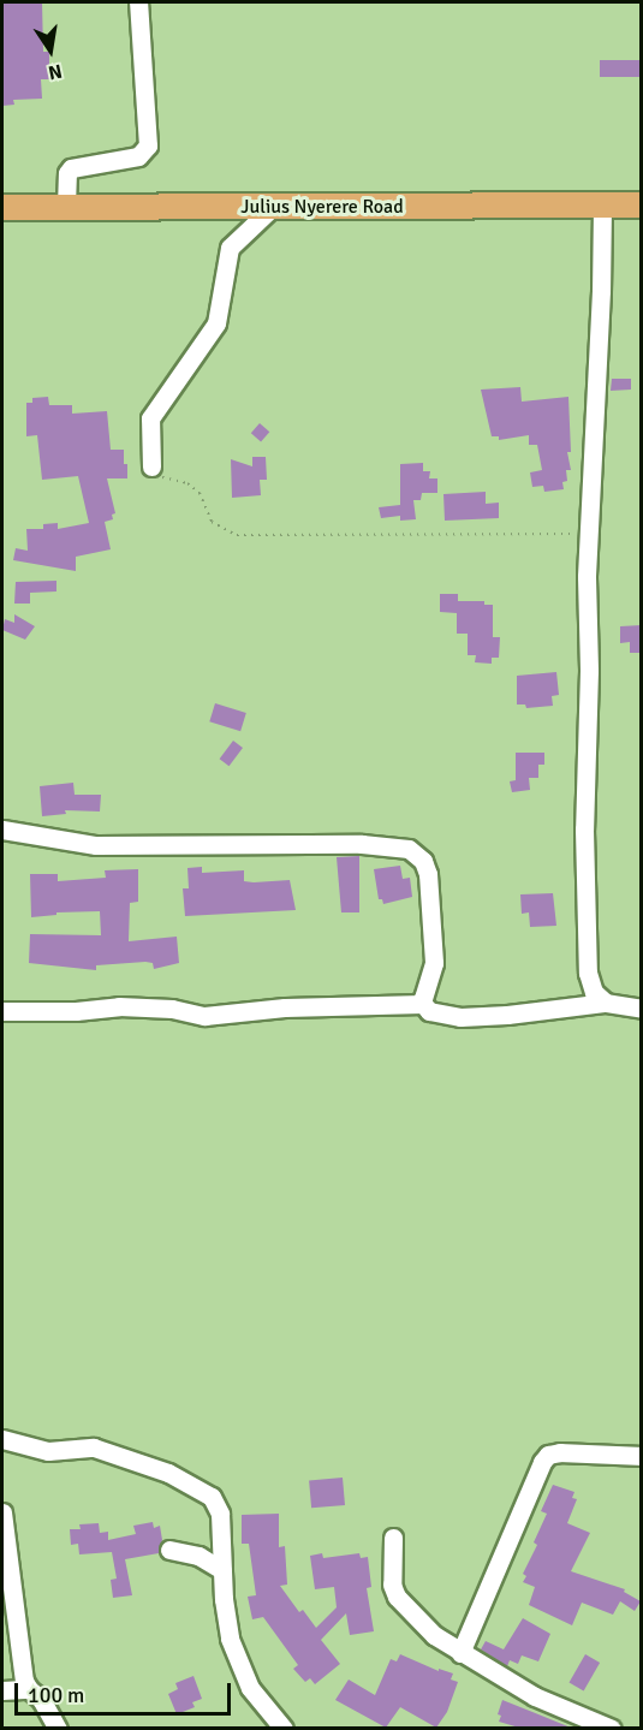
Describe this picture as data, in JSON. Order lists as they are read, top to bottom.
{
  "streets": {
    "highway": ["Julius Nyerere Road"]
  },
  "scale_bar": "100 m",
  "north": "bottom"
}
